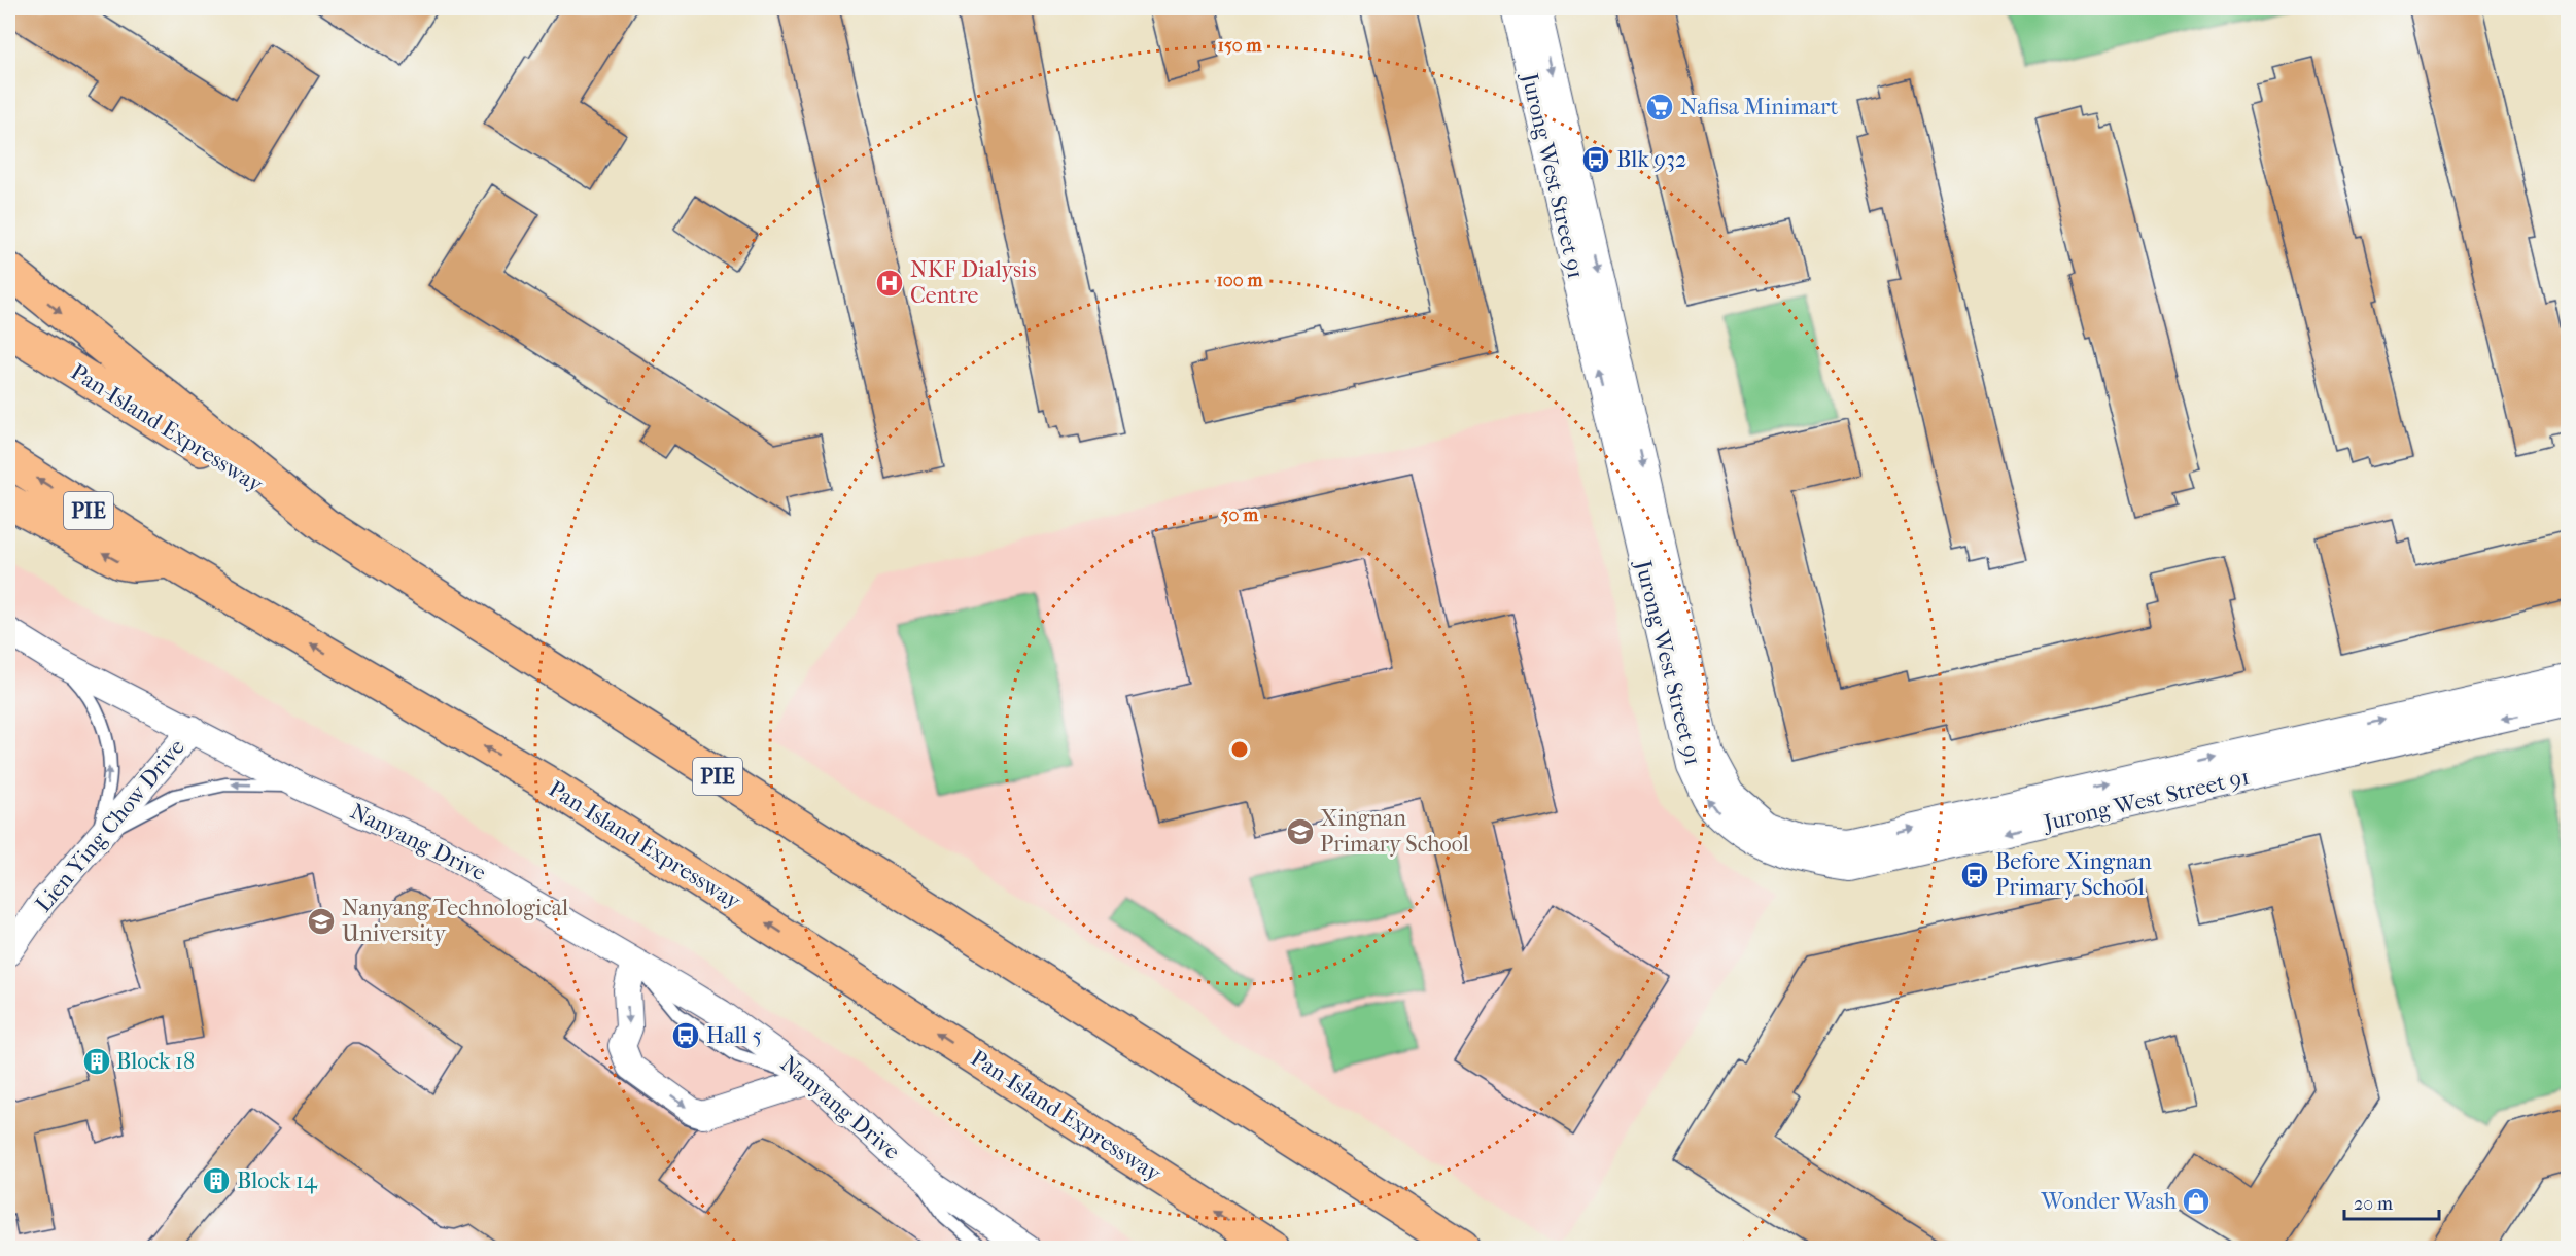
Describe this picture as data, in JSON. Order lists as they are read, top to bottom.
{
  "streets": {
    "highway": ["Pan-Island Expressway", "PIE"],
    "street": ["Jurong West Street 91", "Lien Ying Chow Drive", "Nanyang Drive"]
  },
  "crossings": [
    ["Lien Ying Chow Drive", "Nanyang Drive"]
  ],
  "places": {
    "supermarket": ["Nafisa Minimart"],
    "bus stop": ["Blk 932", "Before Xingnan Primary School", "Hall 5"],
    "hospital": ["NKF Dialysis Centre"],
    "school or university": ["Xingnan Primary School", "Nanyang Technological University"],
    "building": ["Block 18", "Block 14"],
    "shop": ["Wonder Wash"]
  },
  "scale_bar": "20 m",
  "rings": ["150 m", "100 m", "50 m"]
}
